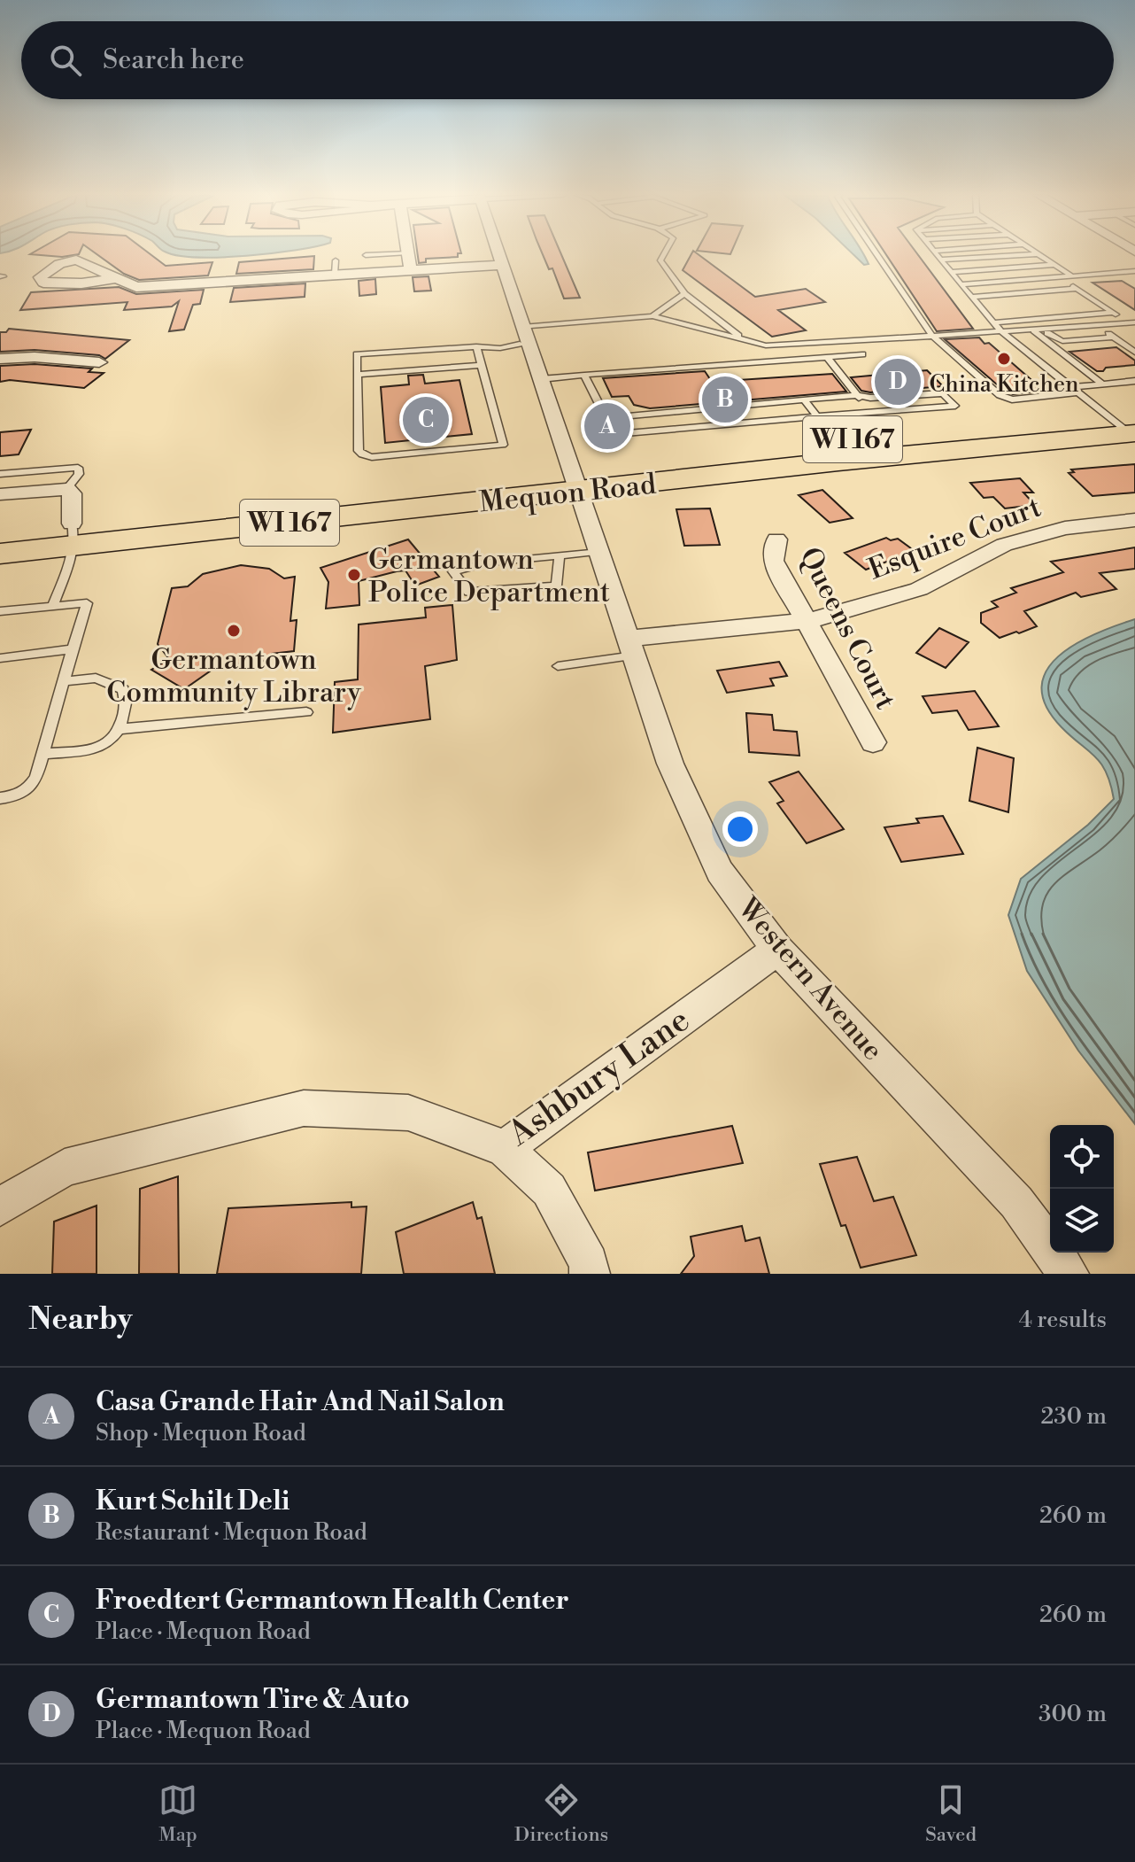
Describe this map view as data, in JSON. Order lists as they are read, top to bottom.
{
  "streets": {
    "main road": ["WI 167", "Mequon Road"],
    "street": [
      "Esquire Court",
      "Queens Court",
      "Western Avenue",
      "Ashbury Lane"
    ]
  },
  "crossings": [
    ["Mequon Road", "Western Avenue"],
    ["Esquire Court", "Queens Court"],
    ["Esquire Court", "Western Avenue"],
    ["Western Avenue", "Ashbury Lane"]
  ],
  "places": ["China Kitchen", "Germantown Police Department", "Germantown Community Library"],
  "page": {
    "search": "Search here",
    "pins": [
      "D",
      "B",
      "C",
      "A"
    ],
    "heading": ["Nearby", "4 results"],
    "list": [
      {
        "mark": "A",
        "name": "Casa Grande Hair And Nail Salon",
        "note": "Shop · Mequon Road",
        "value": "230 m"
      },
      {
        "mark": "B",
        "name": "Kurt Schilt Deli",
        "note": "Restaurant · Mequon Road",
        "value": "260 m"
      },
      {
        "mark": "C",
        "name": "Froedtert Germantown Health Center",
        "note": "Place · Mequon Road",
        "value": "260 m"
      },
      {
        "mark": "D",
        "name": "Germantown Tire & Auto",
        "note": "Place · Mequon Road",
        "value": "300 m"
      }
    ],
    "nav": ["Map", "Directions", "Saved"]
  }
}
